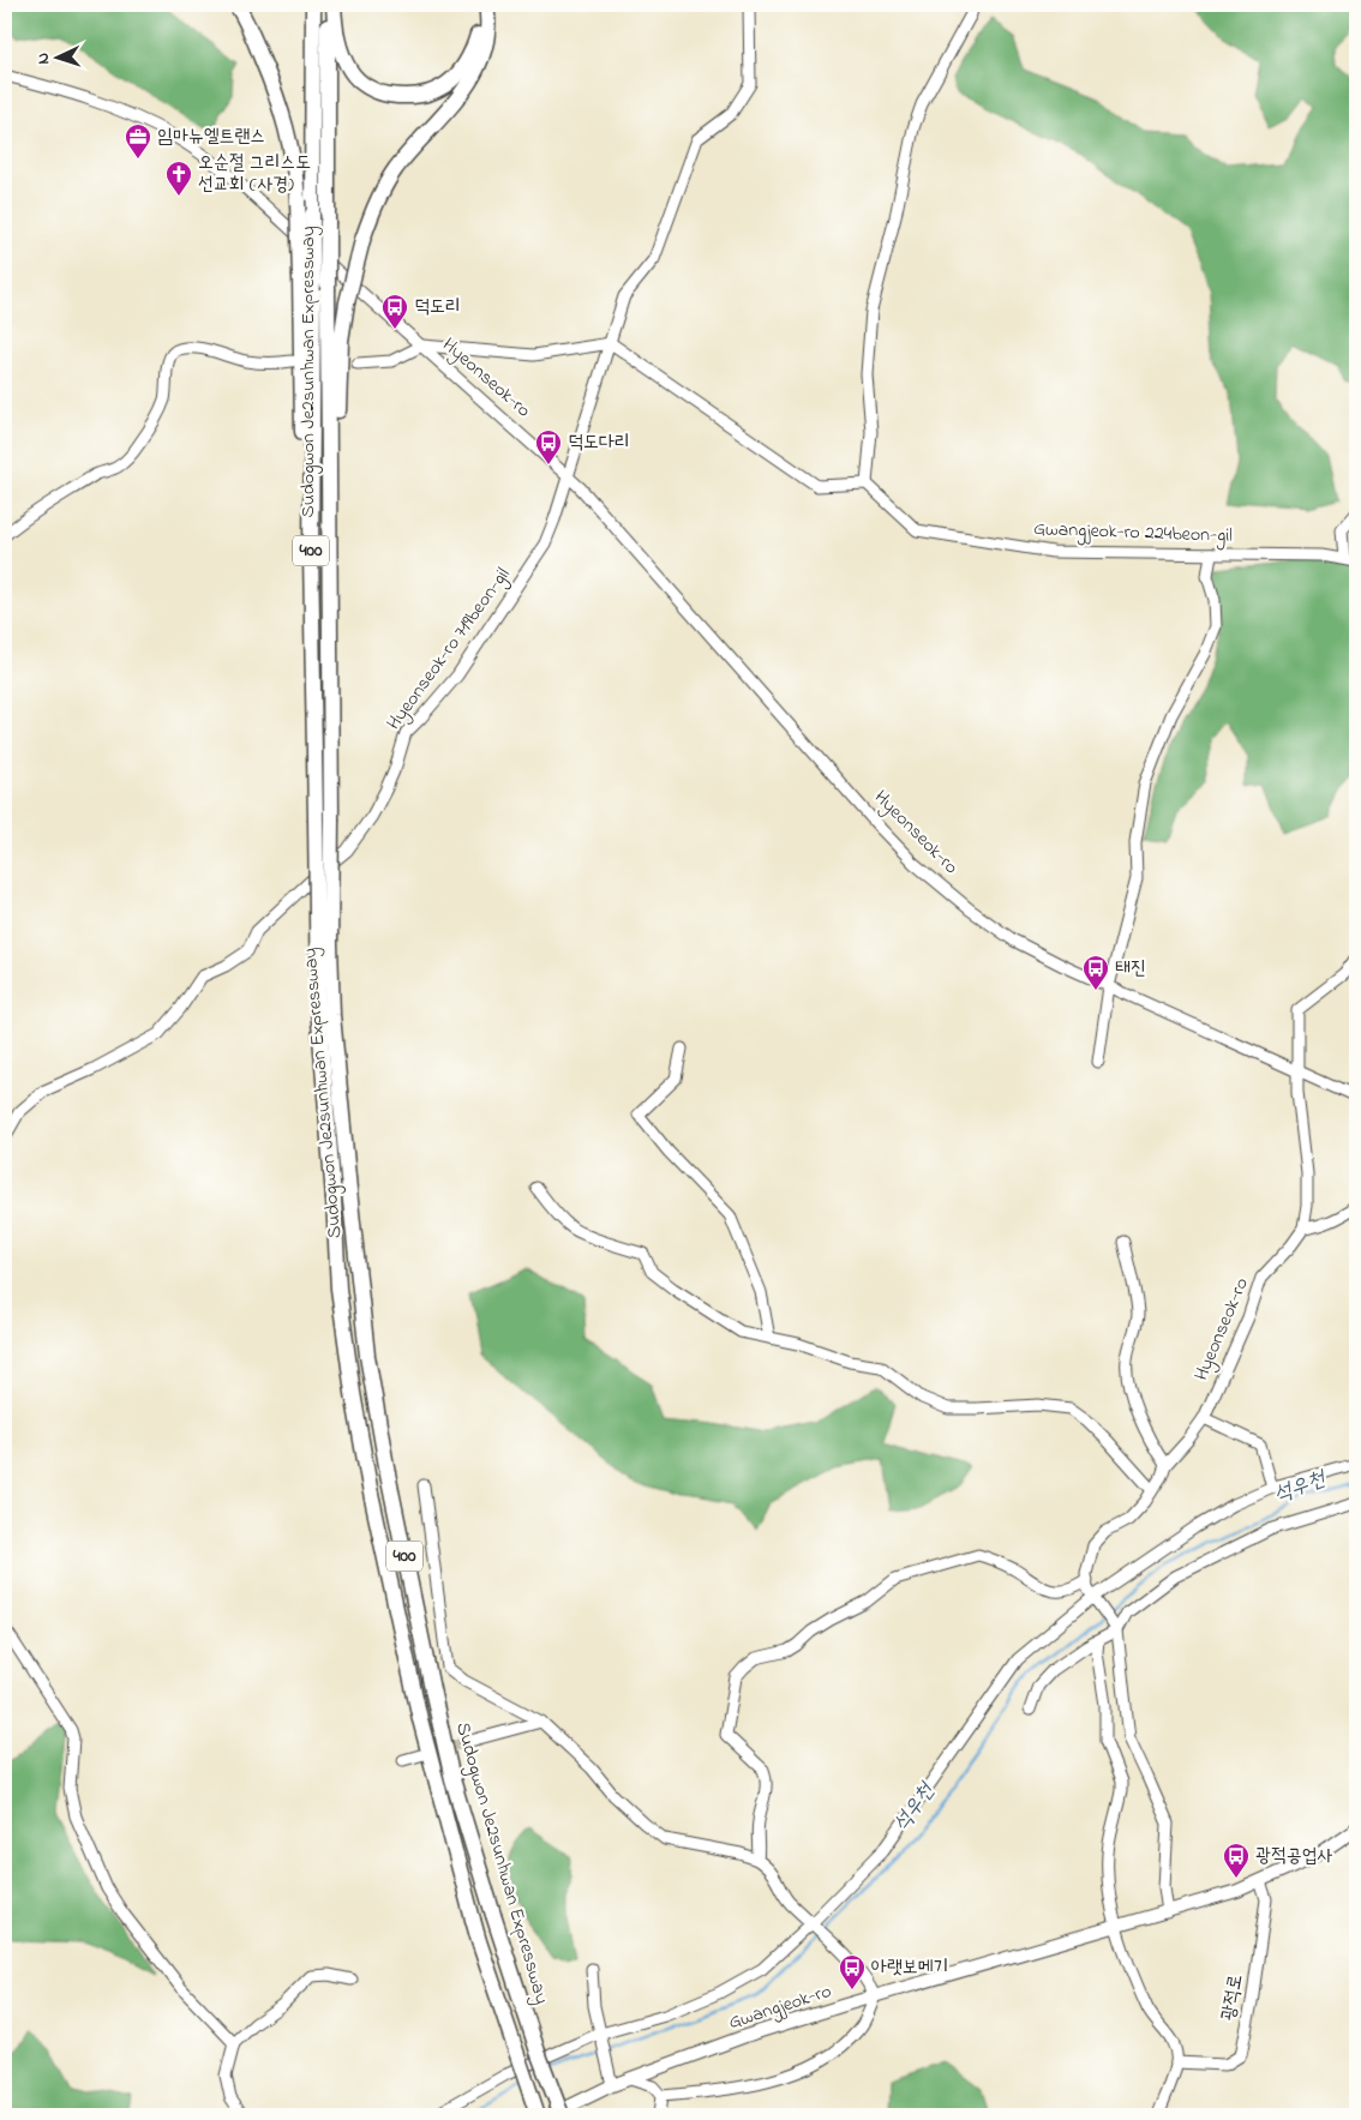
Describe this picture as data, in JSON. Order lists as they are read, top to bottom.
{
  "streets": {
    "highway": ["Sudogwon Je2sunhwan Expressway", "400"],
    "main road": ["Gwangjeok-ro"],
    "street": [
      "Hyeonseok-ro",
      "Gwangjeok-ro 224beon-gil",
      "Hyeonseok-ro 719beon-gil",
      "광적로"
    ]
  },
  "crossings": [
    ["Hyeonseok-ro", "Hyeonseok-ro 719beon-gil"]
  ],
  "water": ["석우천"],
  "places": {
    "office": ["임마뉴엘트랜스"],
    "church": ["오순절 그리스도 선교회 (사경)"],
    "bus stop": [
      "덕도리",
      "덕도다리",
      "태진",
      "광적공업사",
      "아랫보메기"
    ]
  },
  "north": "left"
}
